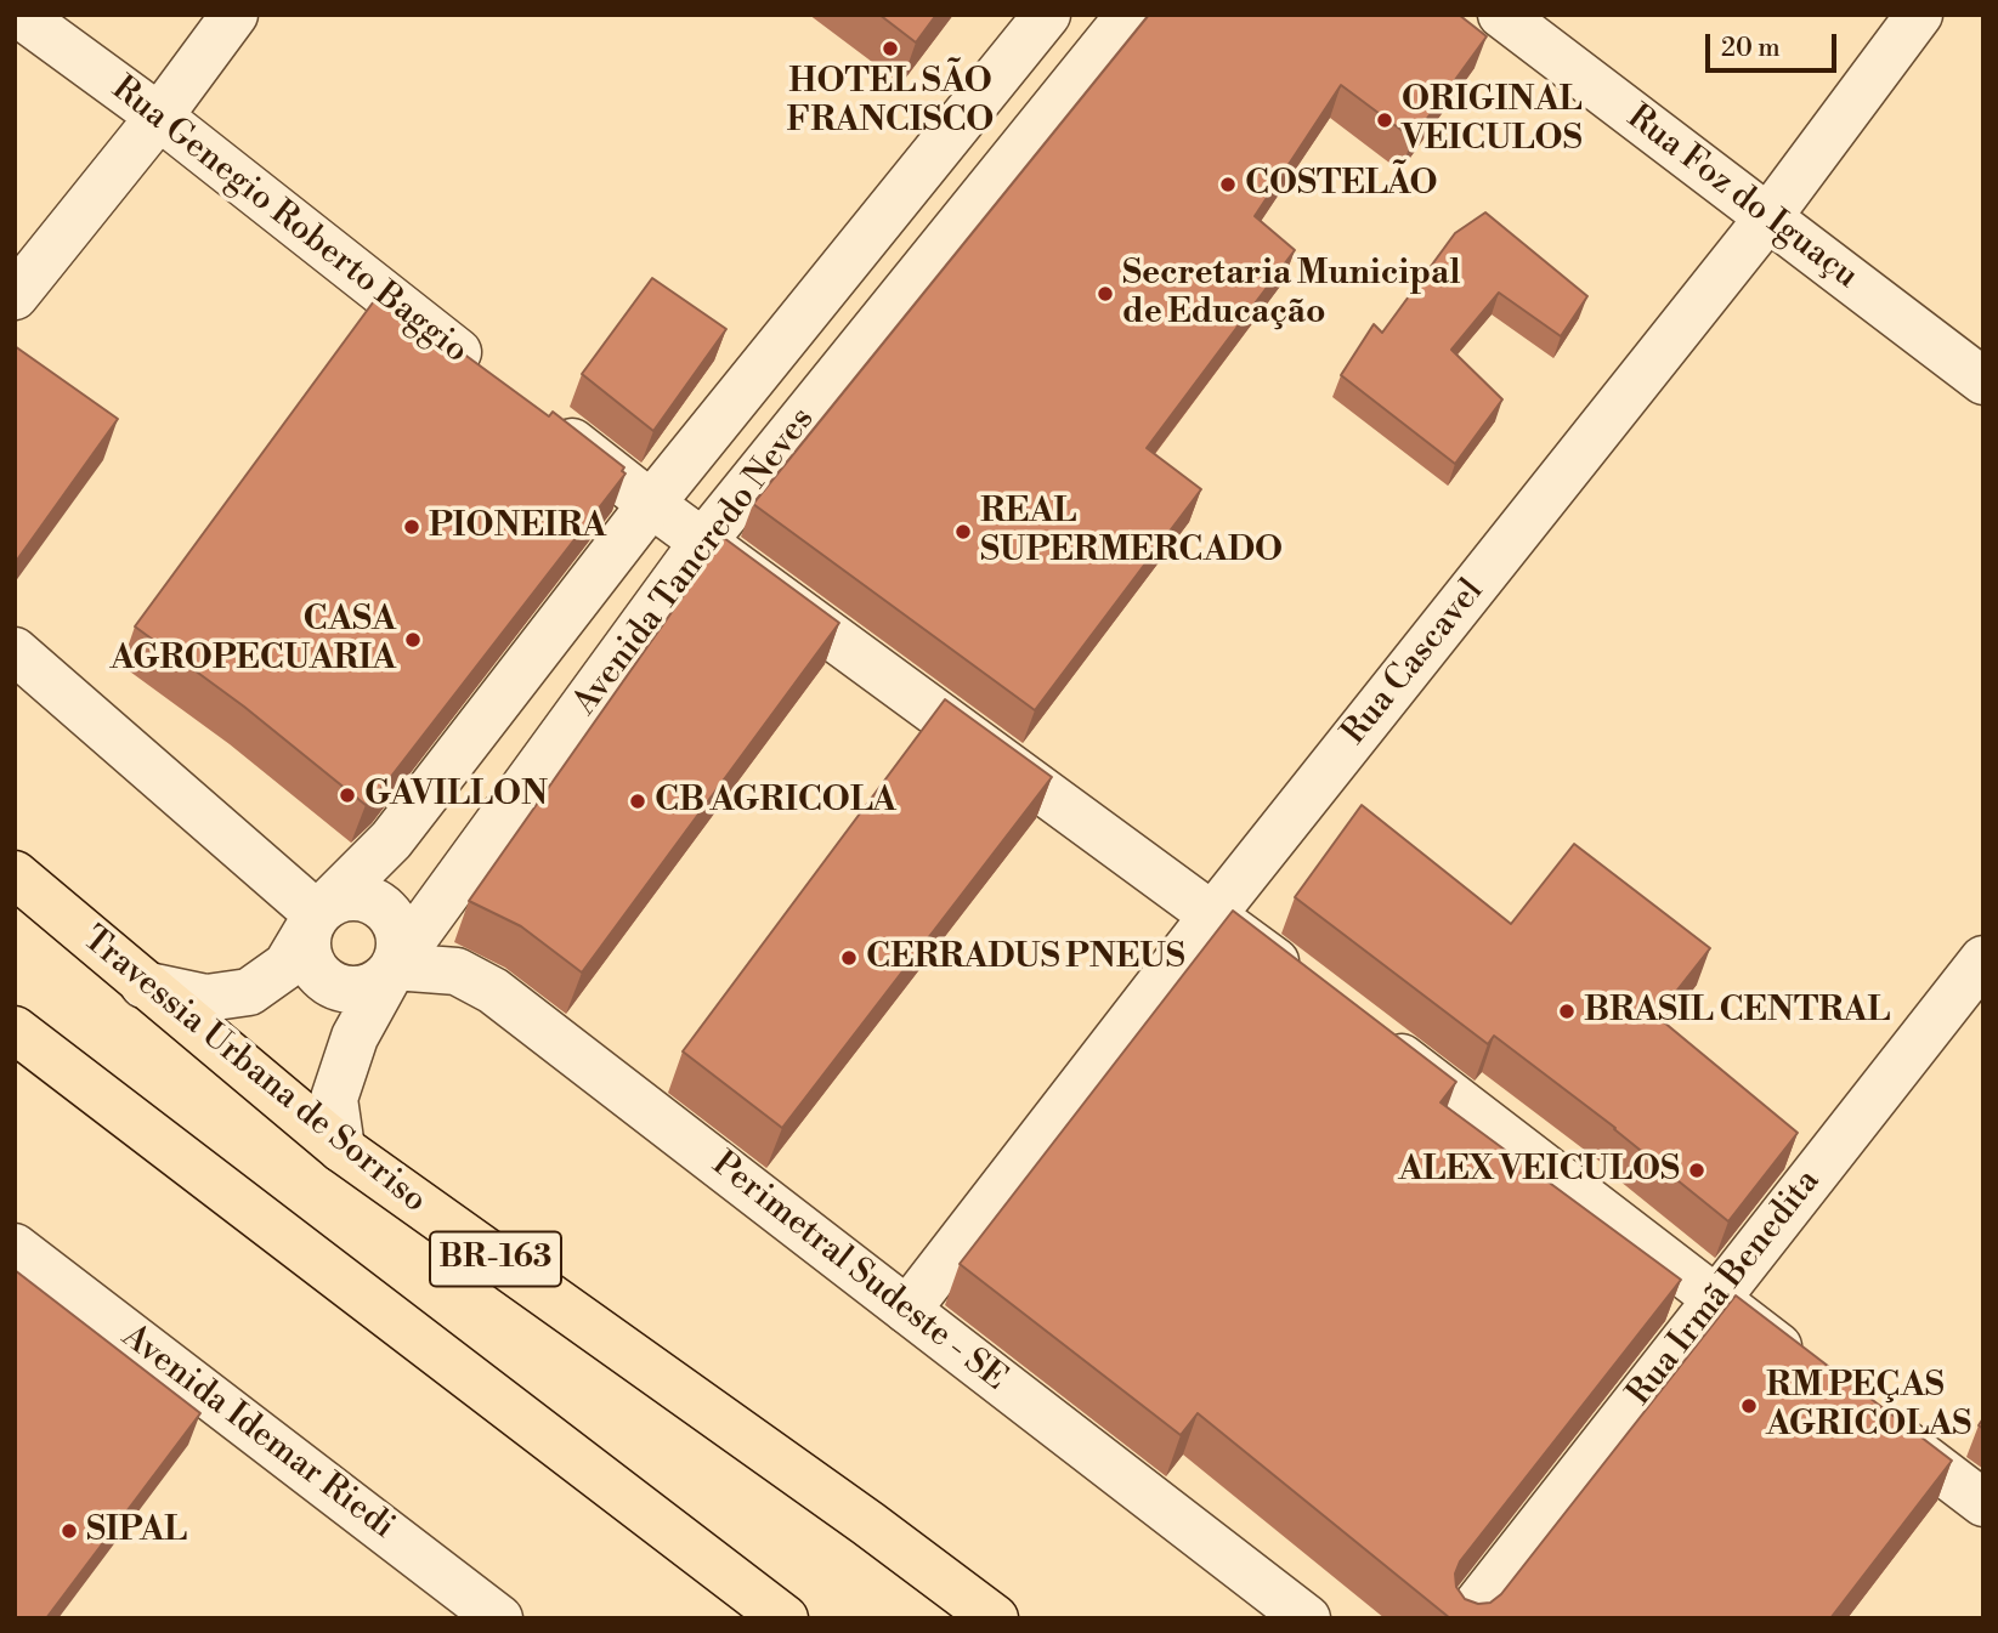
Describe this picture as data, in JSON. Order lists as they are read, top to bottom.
{
  "streets": {
    "highway": ["Travessia Urbana de Sorriso", "BR-163"],
    "street": [
      "Rua Foz do Iguaçu",
      "Rua Genegio Roberto Baggio",
      "Avenida Tancredo Neves",
      "Rua Cascavel",
      "Perimetral Sudeste - SE",
      "Rua Irmã Benedita",
      "Avenida Idemar Riedi"
    ]
  },
  "crossings": [
    ["Rua Foz do Iguaçu", "Rua Cascavel"],
    ["Avenida Tancredo Neves", "Travessia Urbana de Sorriso"],
    ["Avenida Tancredo Neves", "Perimetral Sudeste - SE"],
    ["Rua Cascavel", "Perimetral Sudeste - SE"]
  ],
  "places": [
    "HOTEL SÃO FRANCISCO",
    "ORIGINAL VEICULOS",
    "COSTELÃO",
    "Secretaria Municipal de Educação",
    "PIONEIRA",
    "REAL SUPERMERCADO",
    "CASA AGROPECUARIA",
    "GAVILLON",
    "CB AGRICOLA",
    "CERRADUS PNEUS",
    "BRASIL CENTRAL",
    "ALEX VEICULOS",
    "RM PEÇAS AGRICOLAS",
    "SIPAL"
  ],
  "scale_bar": "20 m"
}
